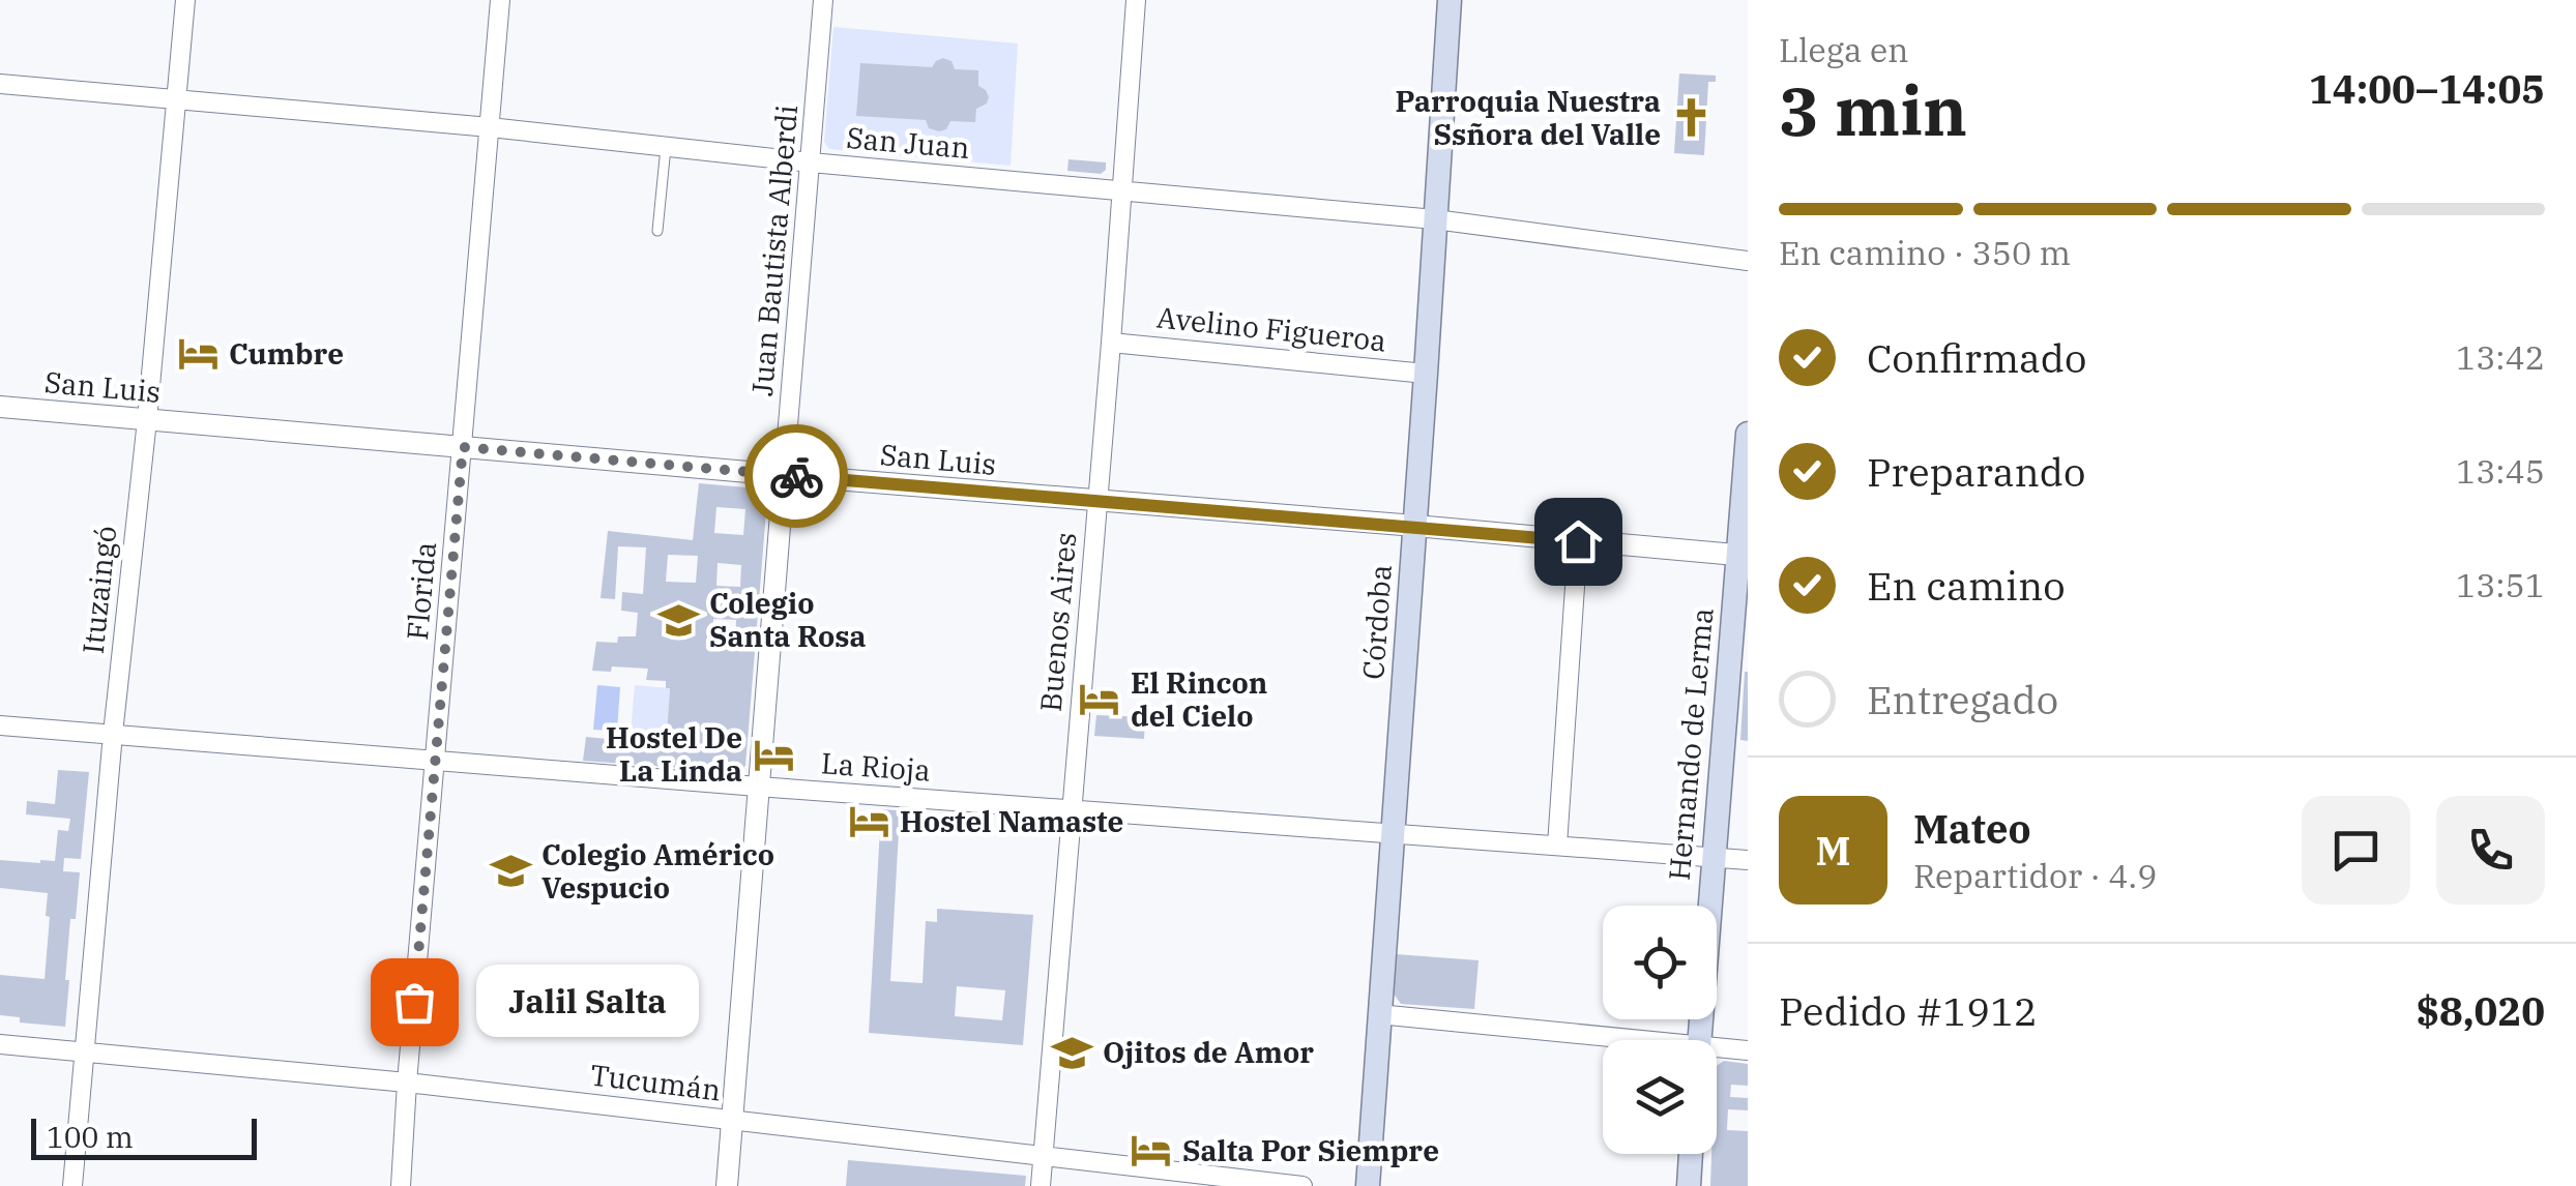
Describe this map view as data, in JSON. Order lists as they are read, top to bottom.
{
  "streets": {
    "main road": ["Córdoba", "Hernando de Lerma"],
    "street": [
      "San Juan",
      "Juan Bautista Alberdi",
      "Avelino Figueroa",
      "San Luis",
      "Ituzaingó",
      "Florida",
      "Buenos Aires",
      "La Rioja",
      "Tucumán"
    ]
  },
  "crossings": [
    ["San Juan", "Juan Bautista Alberdi"],
    ["San Juan", "Ituzaingó"],
    ["San Juan", "Florida"],
    ["San Juan", "Buenos Aires"],
    ["San Juan", "Córdoba"],
    ["Juan Bautista Alberdi", "San Luis"],
    ["Juan Bautista Alberdi", "La Rioja"],
    ["Juan Bautista Alberdi", "Tucumán"],
    ["Avelino Figueroa", "Buenos Aires"],
    ["Avelino Figueroa", "Córdoba"],
    ["San Luis", "Ituzaingó"],
    ["San Luis", "Florida"],
    ["San Luis", "Buenos Aires"],
    ["San Luis", "Córdoba"],
    ["San Luis", "Hernando de Lerma"],
    ["Ituzaingó", "La Rioja"],
    ["Ituzaingó", "Tucumán"],
    ["Florida", "La Rioja"],
    ["Florida", "Tucumán"],
    ["Buenos Aires", "La Rioja"],
    ["Buenos Aires", "Tucumán"],
    ["Córdoba", "La Rioja"],
    ["Hernando de Lerma", "La Rioja"]
  ],
  "places": {
    "church": ["Parroquia Nuestra Ssñora del Valle"],
    "hotel": [
      "Cumbre",
      "El Rincon del Cielo",
      "Hostel De La Linda",
      "Hostel Namaste",
      "Salta Por Siempre"
    ],
    "school or university": ["Colegio Santa Rosa", "Colegio Américo Vespucio", "Ojitos de Amor"],
    "other": ["Jalil Salta"]
  },
  "scale_bar": "100 m",
  "page": {
    "heading": ["3 min", "Llega en", "14:00–14:05"],
    "panel": [
      "Mateo",
      "Repartidor · 4.9",
      "Pedido #1912",
      "$8,020"
    ],
    "bar": "En camino · 350 m",
    "list": [
      ["Confirmado", "13:42"],
      ["Preparando", "13:45"],
      ["En camino", "13:51"],
      "Entregado"
    ],
    "round": "M",
    "bubble": "Jalil Salta",
    "scale": "100 m"
  }
}
